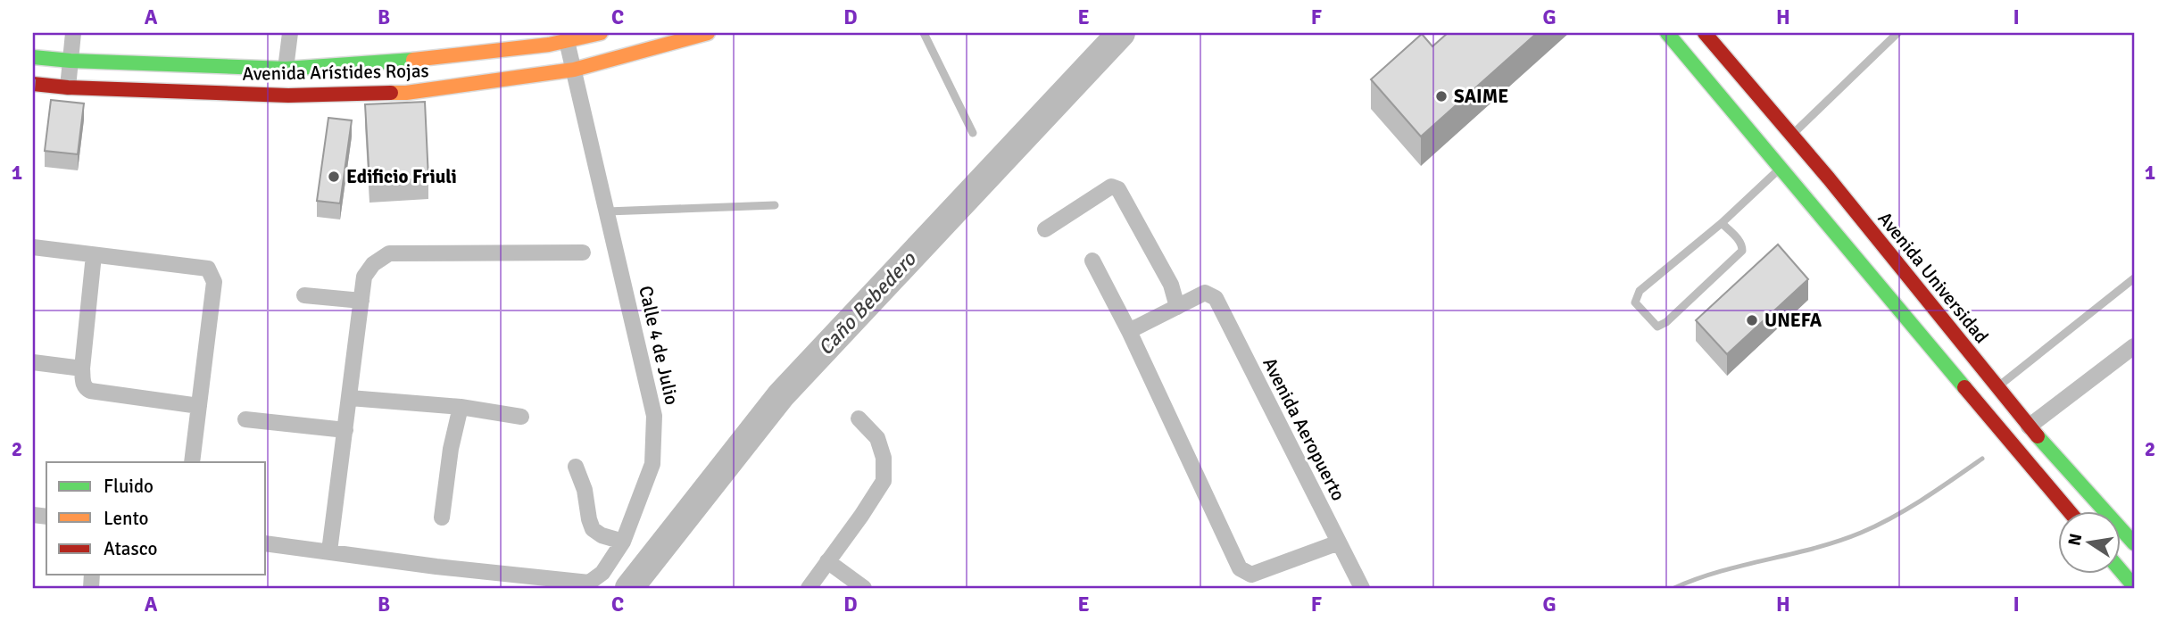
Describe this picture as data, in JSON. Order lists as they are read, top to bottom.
{
  "streets": {
    "main road": ["Avenida Arístides Rojas", "Avenida Universidad"],
    "street": ["Calle 4 de Julio", "Avenida Aeropuerto"]
  },
  "crossings": [
    ["Avenida Arístides Rojas", "Calle 4 de Julio"]
  ],
  "water": ["Caño Bebedero"],
  "places": ["SAIME", "Edificio Friuli", "UNEFA"],
  "legend": ["Fluido", "Lento", "Atasco"],
  "north": "left",
  "grid": {
    "columns": [
      "A",
      "B",
      "C",
      "D",
      "E",
      "F",
      "G",
      "H",
      "I"
    ],
    "rows": ["1", "2"]
  }
}
